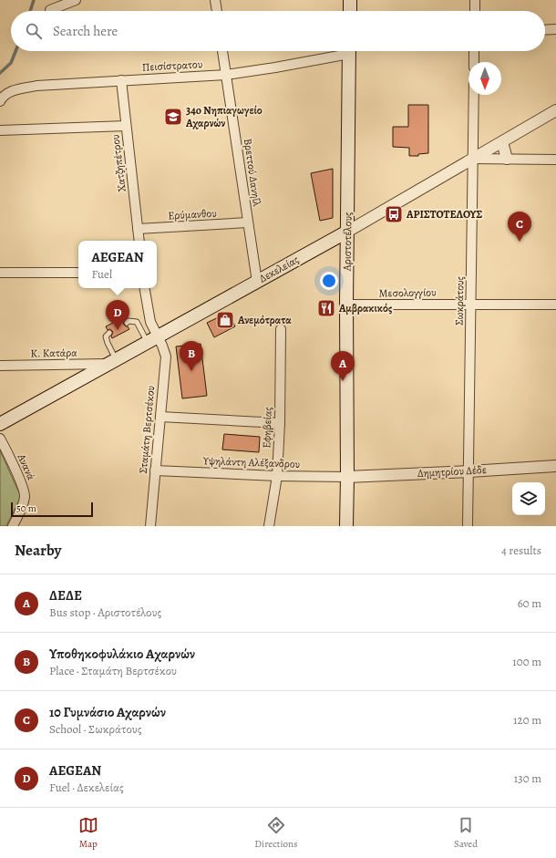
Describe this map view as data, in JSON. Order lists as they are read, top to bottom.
{
  "streets": {
    "main road": ["Αριστοτέλους", "Δεκελείας"],
    "street": [
      "Πεισίστρατου",
      "Χατζηπέτρου",
      "Βρεττού Δανηΐλ",
      "Ερύμανθου",
      "Μεσολογγίου",
      "Σωκράτους",
      "Κ. Κατάρα",
      "Εφηβείας",
      "Σταμάτη Βερτσέκου",
      "Υψηλάντη Αλέξανδρου",
      "Ανανά",
      "Δημητρίου Δέδε"
    ]
  },
  "crossings": [
    ["Πεισίστρατου", "Χατζηπέτρου"],
    ["Πεισίστρατου", "Βρεττού Δανηΐλ"],
    ["Χατζηπέτρου", "Ερύμανθου"],
    ["Βρεττού Δανηΐλ", "Ερύμανθου"],
    ["Βρεττού Δανηΐλ", "Δεκελείας"],
    ["Αριστοτέλους", "Δεκελείας"],
    ["Αριστοτέλους", "Μεσολογγίου"],
    ["Αριστοτέλους", "Υψηλάντη Αλέξανδρου"],
    ["Αριστοτέλους", "Δημητρίου Δέδε"],
    ["Δεκελείας", "Σωκράτους"],
    ["Δεκελείας", "Κ. Κατάρα"],
    ["Δεκελείας", "Σταμάτη Βερτσέκου"],
    ["Μεσολογγίου", "Σωκράτους"],
    ["Σωκράτους", "Δημητρίου Δέδε"],
    ["Εφηβείας", "Υψηλάντη Αλέξανδρου"],
    ["Σταμάτη Βερτσέκου", "Υψηλάντη Αλέξανδρου"],
    ["Υψηλάντη Αλέξανδρου", "Δημητρίου Δέδε"]
  ],
  "places": {
    "school or university": ["34o Νηπιαγωγείο Αχαρνών"],
    "bus stop": ["ΑΡΙΣΤΟΤΕΛΟΥΣ"],
    "restaurant": ["Αμβρακικός"],
    "shop": ["Ανεμότρατα"]
  },
  "scale_bar": "50 m",
  "north": "bottom",
  "page": {
    "search": "Search here",
    "pins": [
      "C",
      "D",
      "B",
      "A"
    ],
    "popup": ["AEGEAN", "Fuel"],
    "scale": "50 m",
    "heading": ["Nearby", "4 results"],
    "list": [
      {
        "mark": "A",
        "name": "ΔΕΔΕ",
        "note": "Bus stop · Αριστοτέλους",
        "value": "60 m"
      },
      {
        "mark": "B",
        "name": "Υποθηκοφυλάκιο Αχαρνών",
        "note": "Place · Σταμάτη Βερτσέκου",
        "value": "100 m"
      },
      {
        "mark": "C",
        "name": "10 Γυμνάσιο Αχαρνών",
        "note": "School · Σωκράτους",
        "value": "120 m"
      },
      {
        "mark": "D",
        "name": "AEGEAN",
        "note": "Fuel · Δεκελείας",
        "value": "130 m"
      }
    ],
    "nav": ["Map", "Directions", "Saved"]
  }
}
